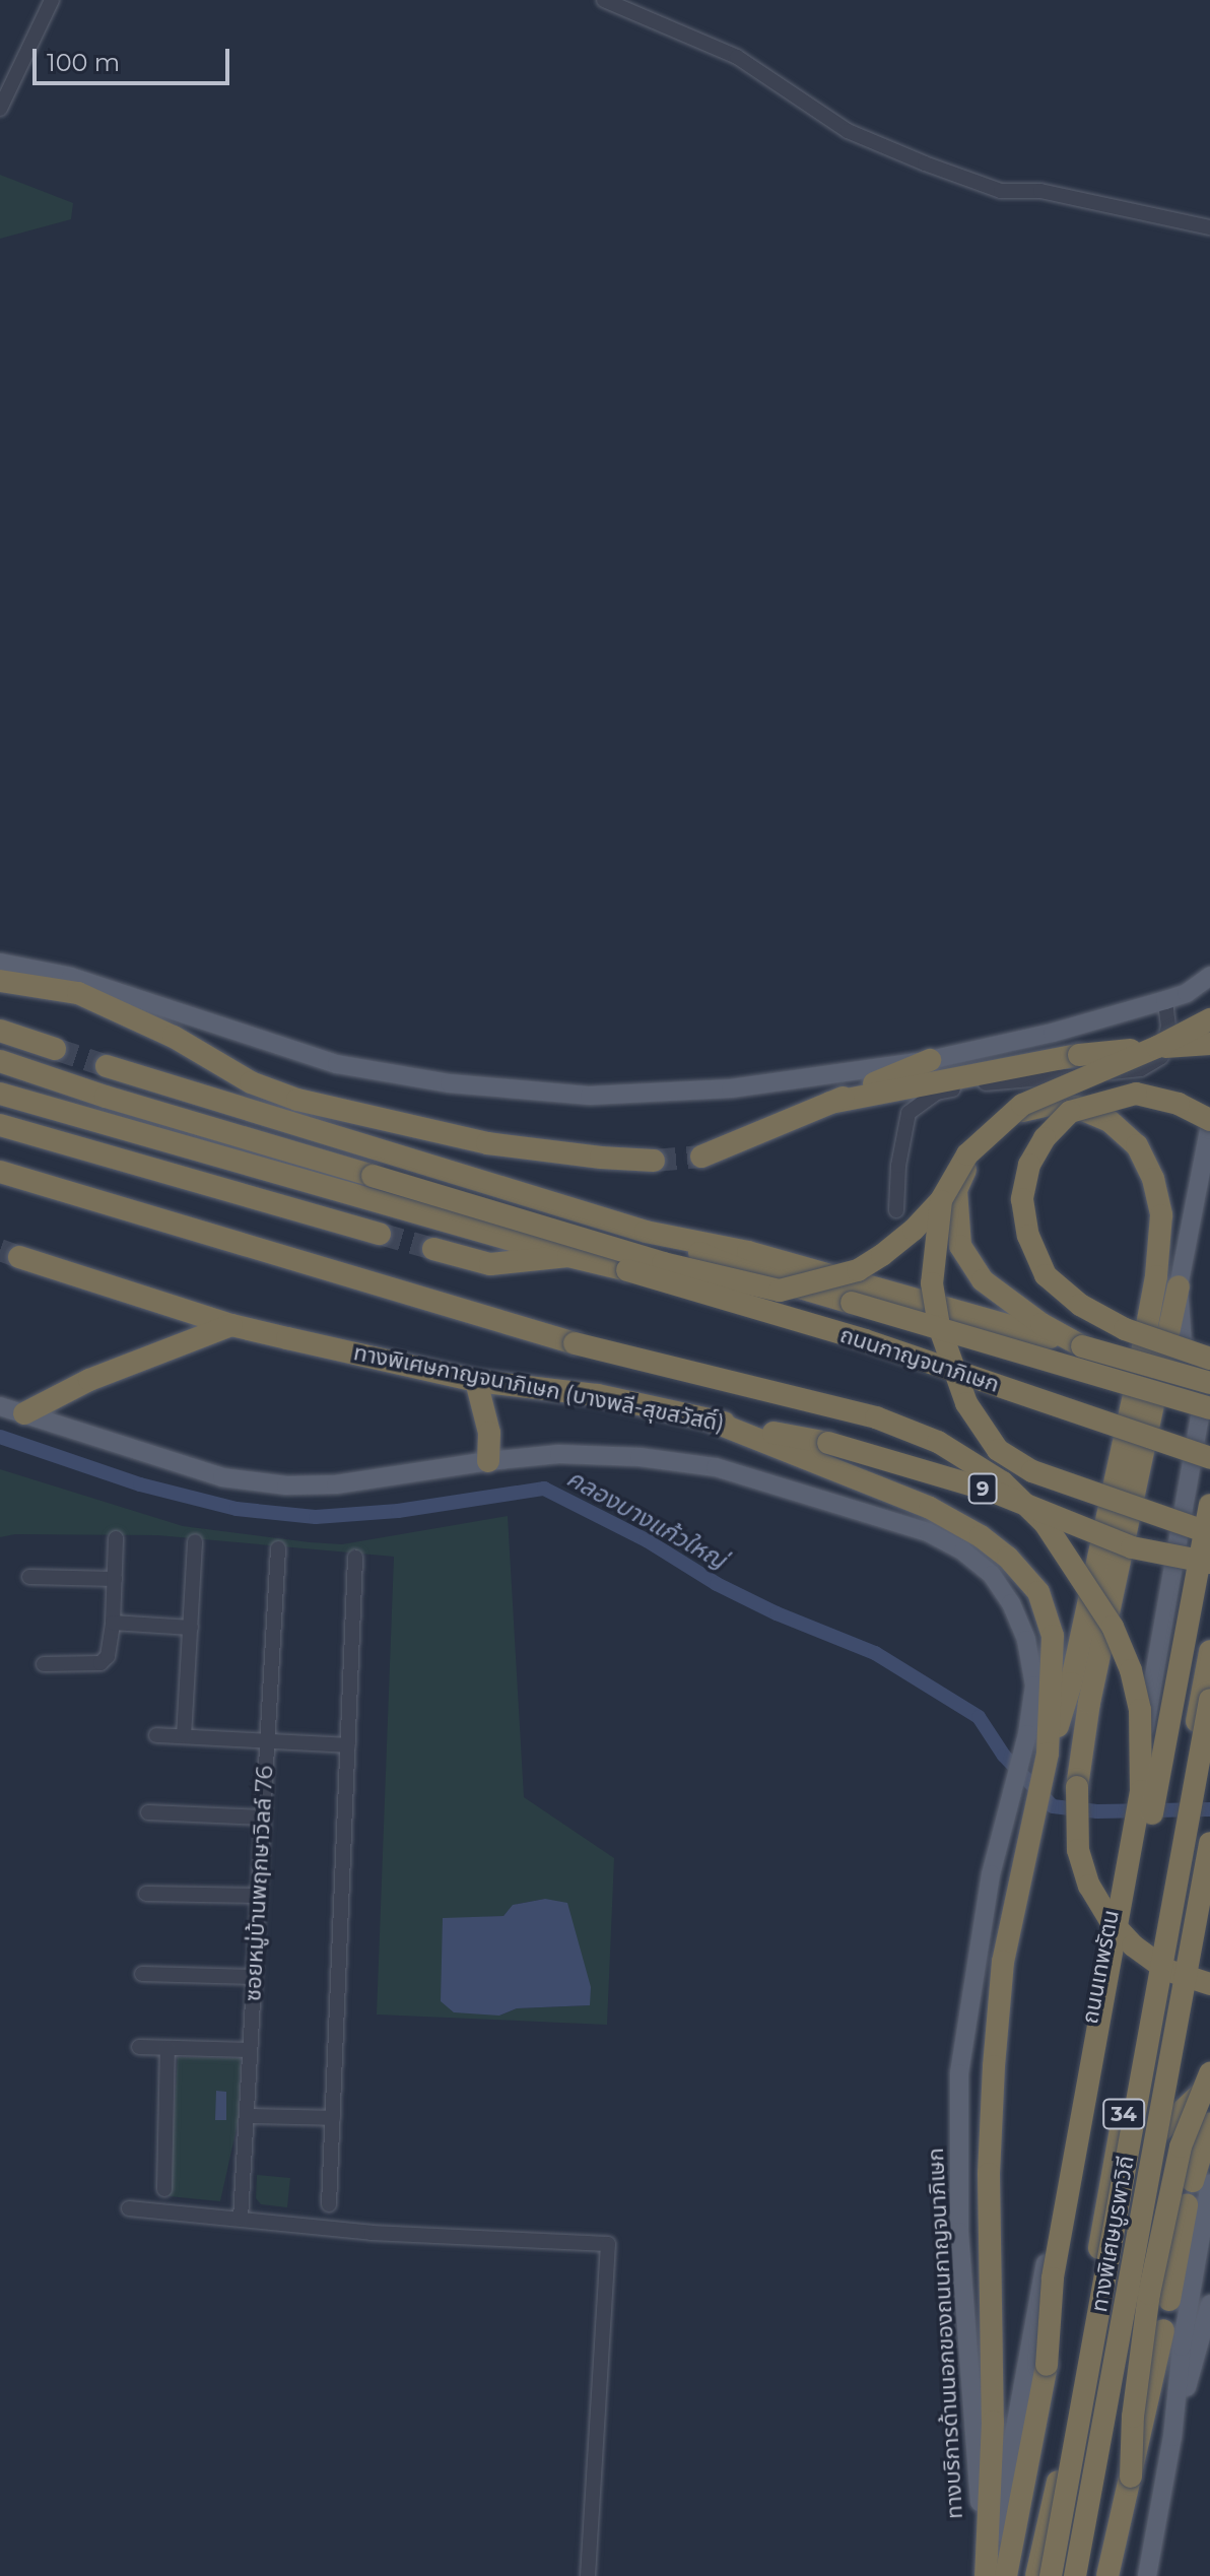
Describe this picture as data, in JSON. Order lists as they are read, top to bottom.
{
  "streets": {
    "highway": [
      "ถนนกาญจนาภิเษก",
      "ทางพิเศษกาญจนาภิเษก (บางพลี-สุขสวัสดิ์)",
      "9",
      "34",
      "ทางพิเศษบูรพาวิถี"
    ],
    "main road": ["ถนนเทพรัตน", "ทางบริการด้านนอกของถนนกาญจนาภิเษก"],
    "street": ["ซอยหมู่บ้านพฤกษาวิลล์ 76"]
  },
  "crossings": [
    ["ถนนกาญจนาภิเษก", "ถนนเทพรัตน"],
    ["ทางพิเศษกาญจนาภิเษก (บางพลี-สุขสวัสดิ์)", "9"],
    ["ถนนเทพรัตน", "ทางบริการด้านนอกของถนนกาญจนาภิเษก"],
    ["34", "ทางพิเศษบูรพาวิถี"]
  ],
  "water": ["คลองบางแก้วใหญ่"],
  "scale_bar": "100 m"
}
